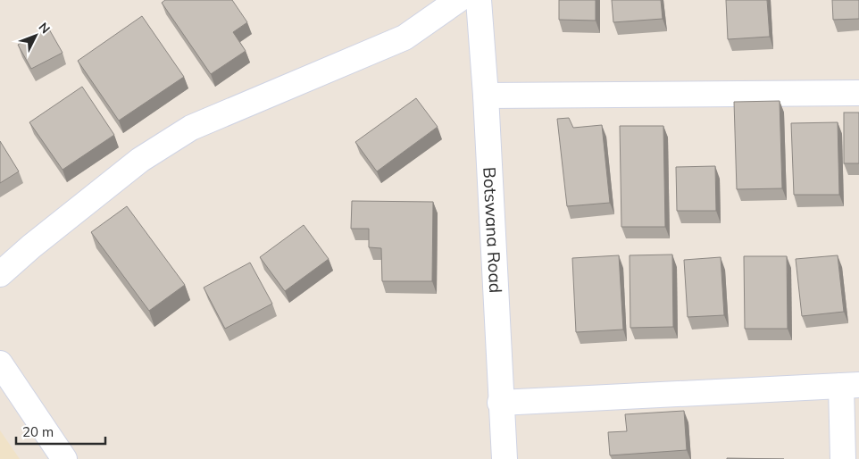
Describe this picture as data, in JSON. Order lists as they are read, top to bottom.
{
  "streets": {
    "street": ["Botswana Road"]
  },
  "scale_bar": "20 m",
  "north": "top right"
}
